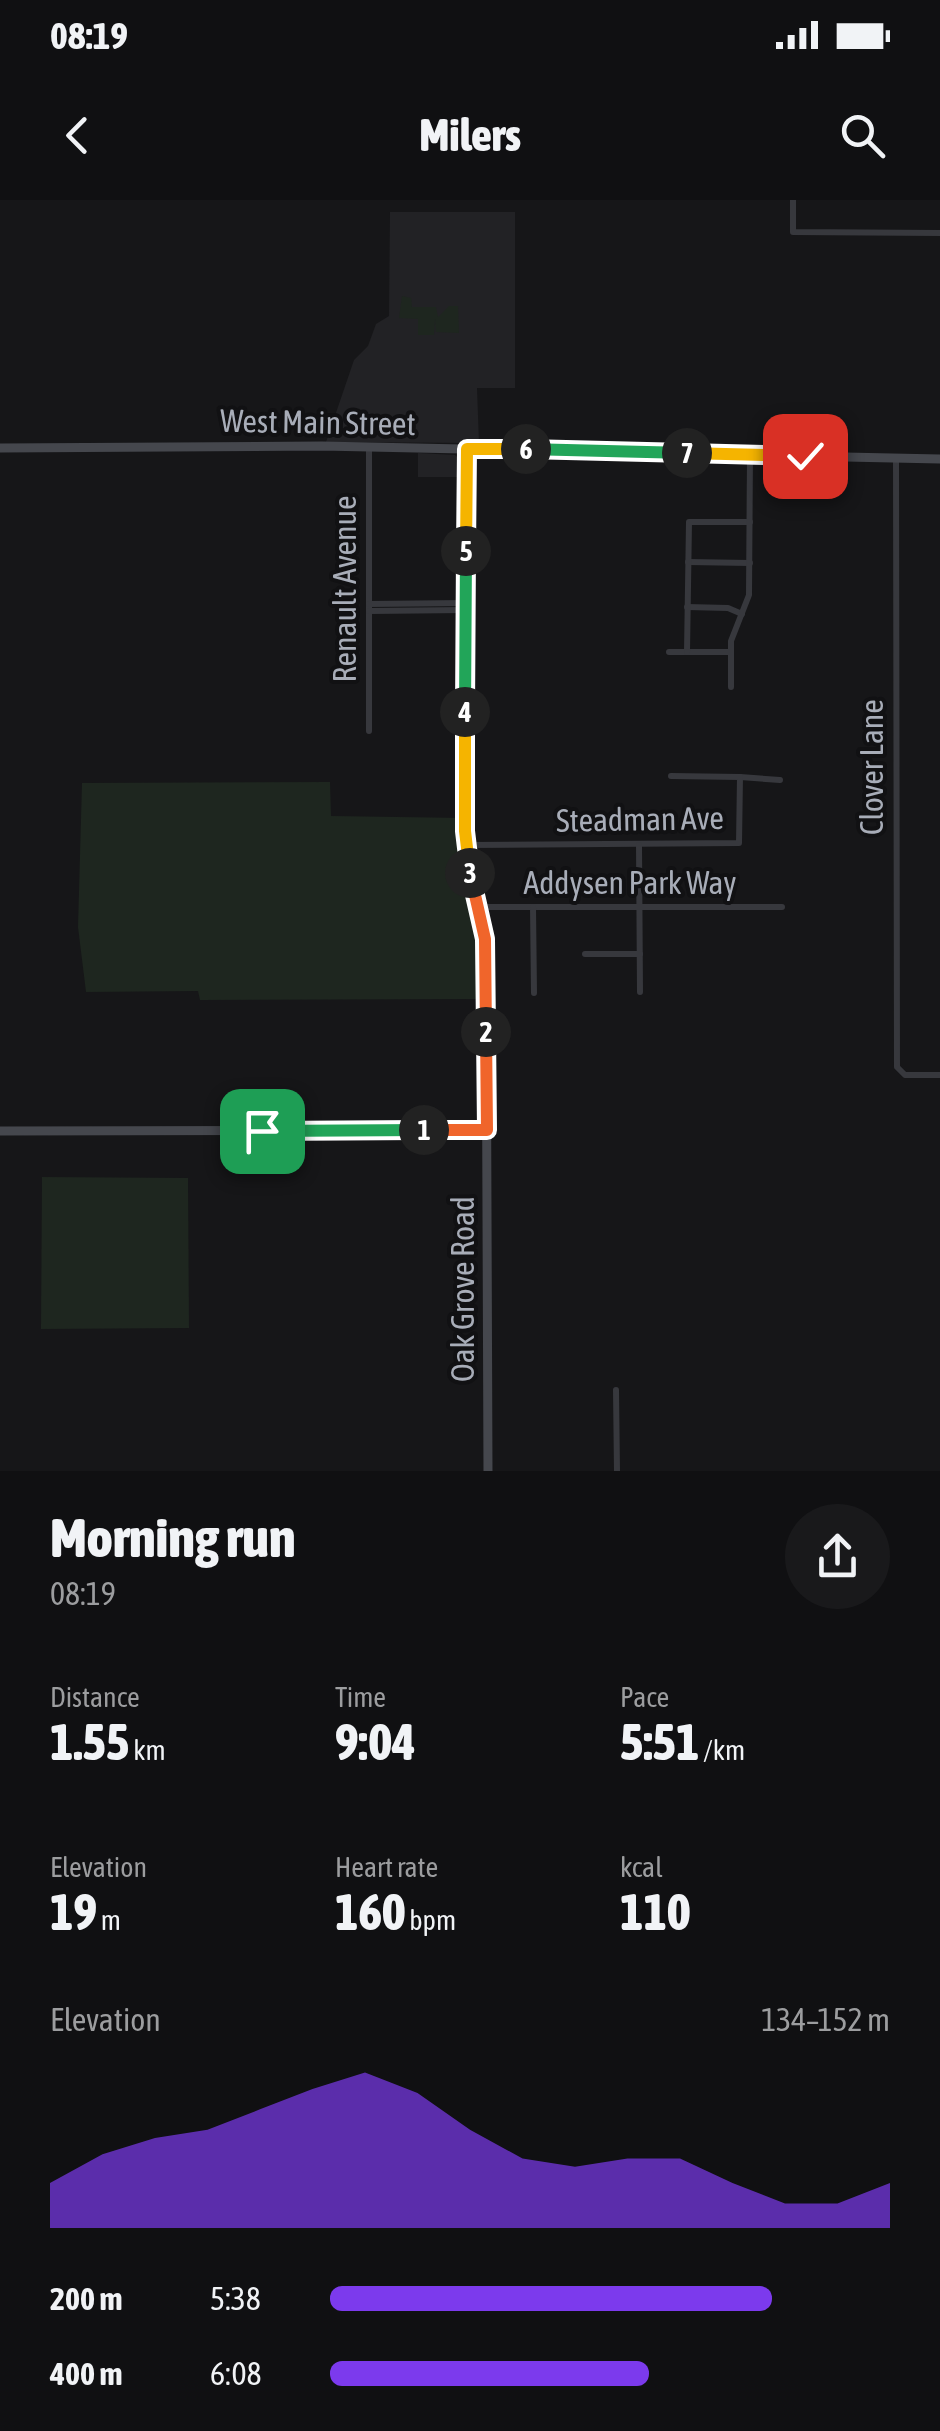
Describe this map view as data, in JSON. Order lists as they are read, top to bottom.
{
  "streets": {
    "street": [
      "West Main Street",
      "Renault Avenue",
      "Clover Lane",
      "Steadman Ave",
      "Addysen Park Way",
      "Oak Grove Road"
    ]
  },
  "crossings": [
    ["West Main Street", "Renault Avenue"],
    ["West Main Street", "Clover Lane"],
    ["West Main Street", "Oak Grove Road"],
    ["Steadman Ave", "Oak Grove Road"],
    ["Addysen Park Way", "Oak Grove Road"]
  ],
  "page": {
    "status": "08:19",
    "header": "Milers",
    "pins": [
      "6",
      "7",
      "5",
      "4",
      "3",
      "2",
      "1"
    ],
    "heading": ["Morning run", "08:19"],
    "stats": [
      ["Distance", "1.55 km"],
      ["Time", "9:04"],
      ["Pace", "5:51 /km"],
      ["Elevation", "19 m"],
      ["Heart rate", "160 bpm"],
      ["kcal", "110"]
    ],
    "chart": ["Elevation", "134–152 m"],
    "list": [
      {
        "name": "200 m",
        "note": "5:38"
      },
      {
        "name": "400 m",
        "note": "6:08"
      }
    ]
  }
}
